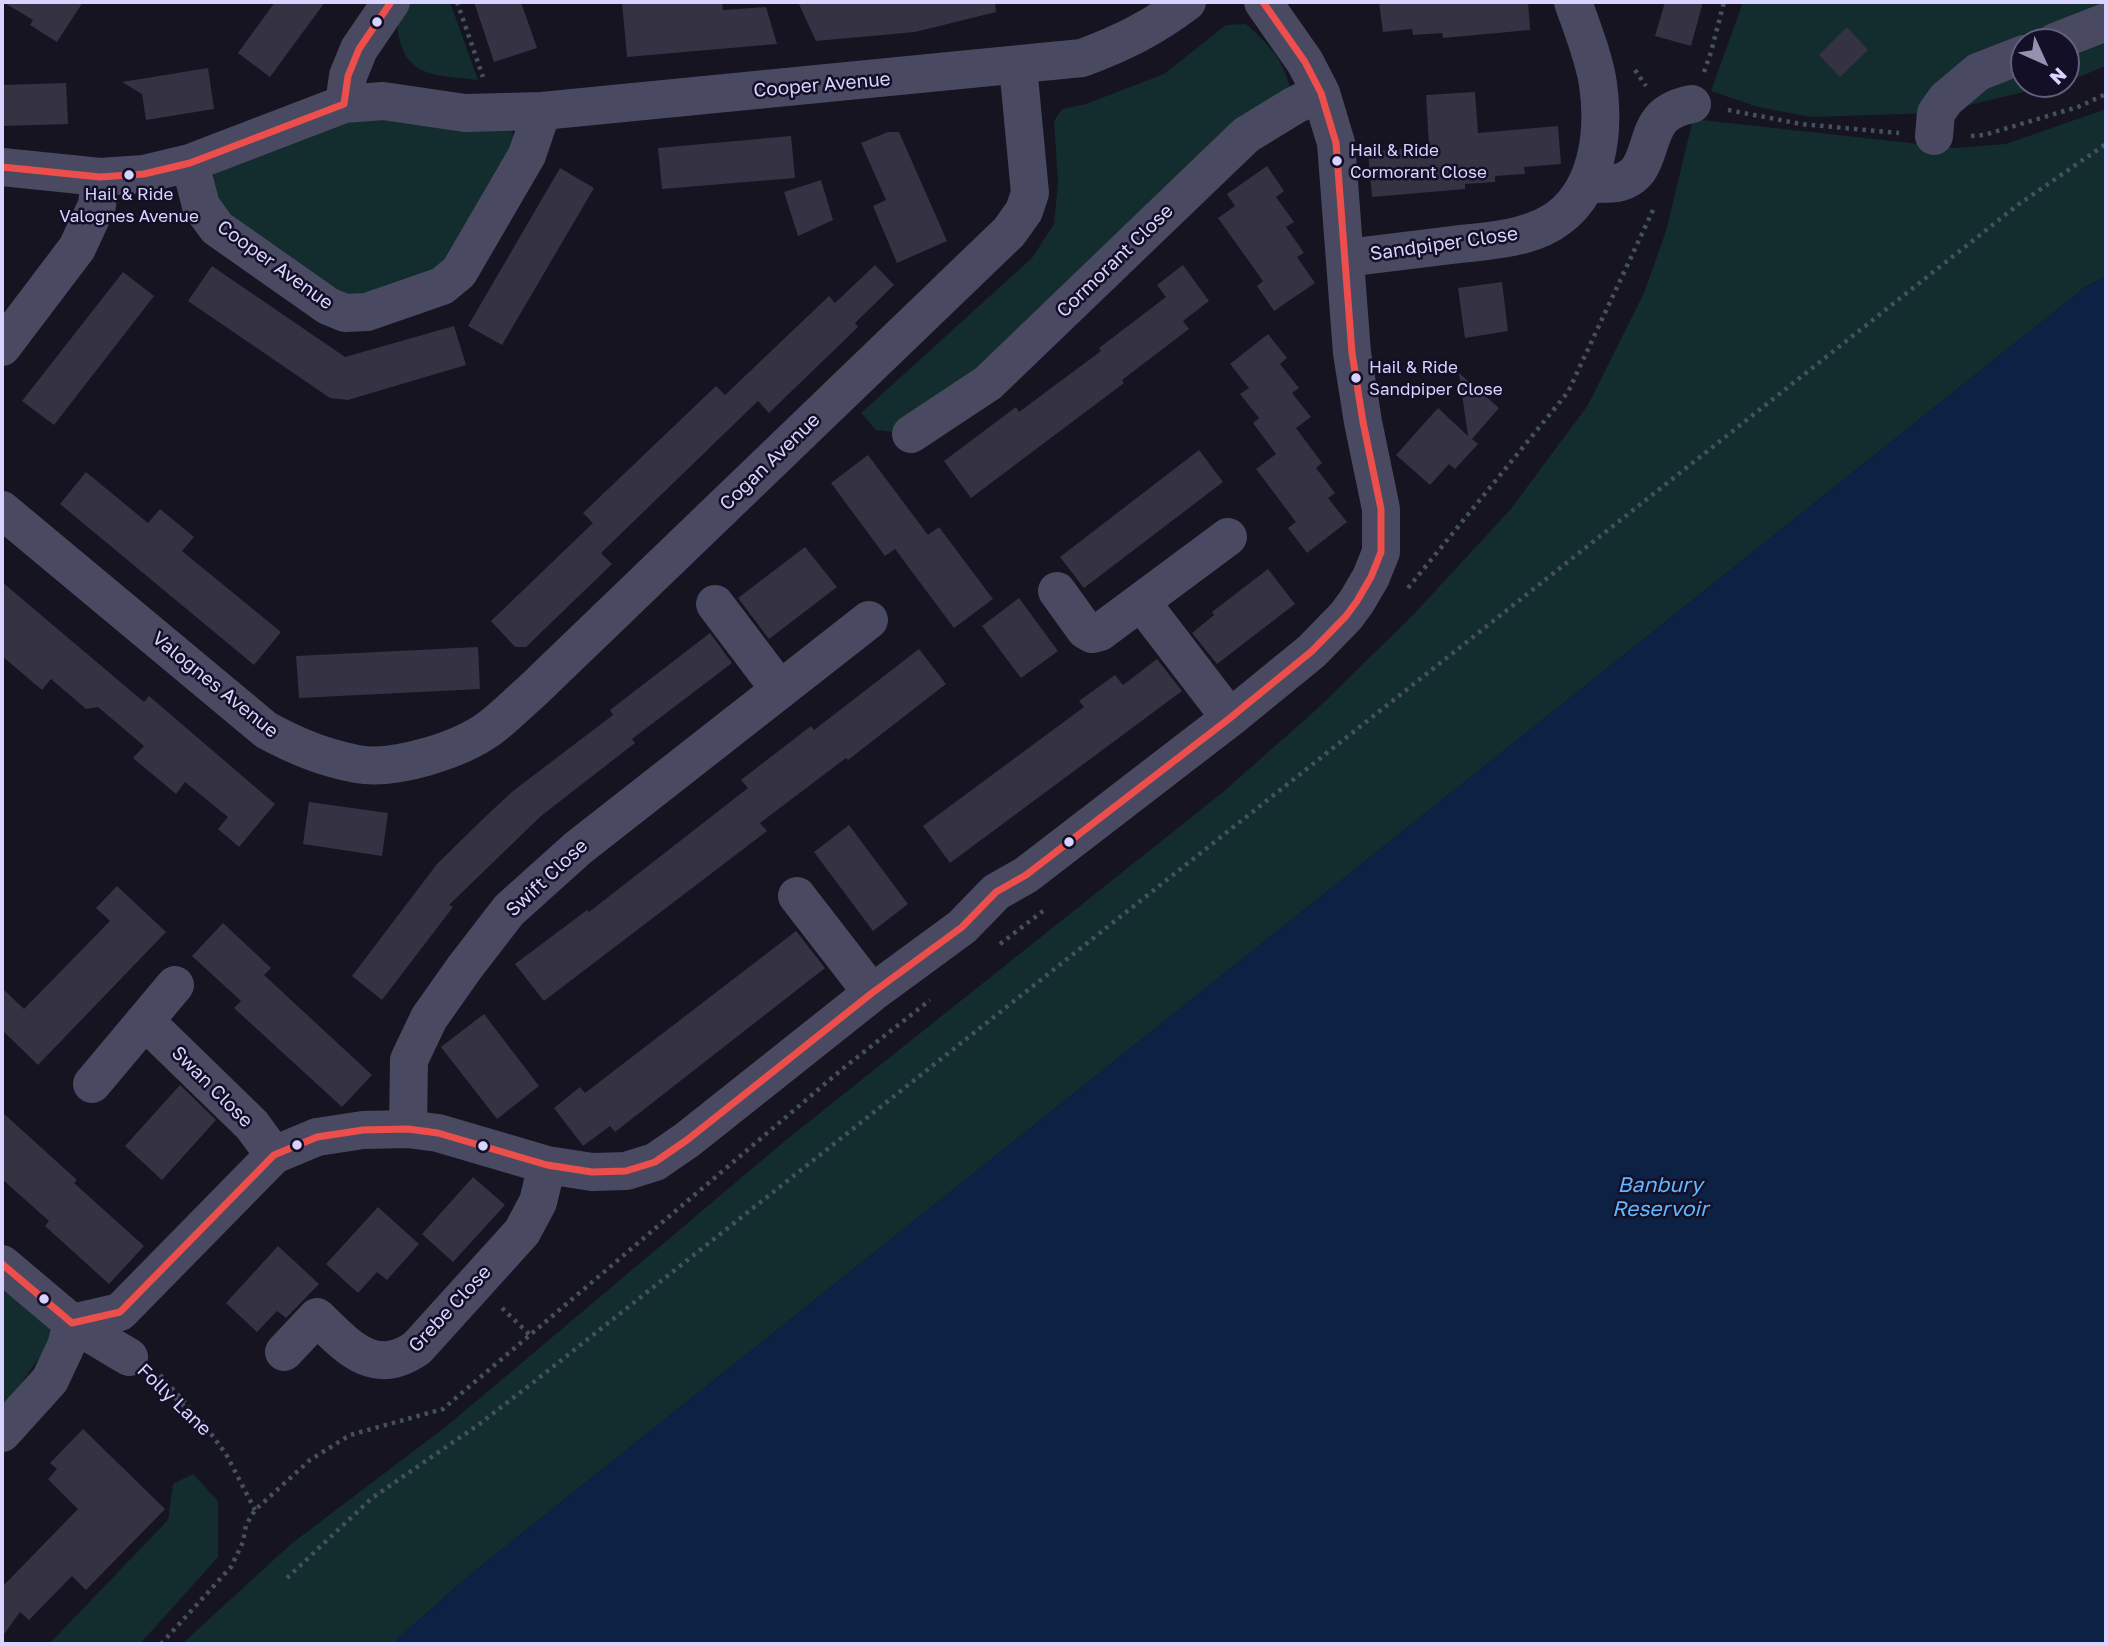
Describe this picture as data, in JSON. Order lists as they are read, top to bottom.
{
  "streets": {
    "street": [
      "Cooper Avenue",
      "Sandpiper Close",
      "Cormorant Close",
      "Cogan Avenue",
      "Valognes Avenue",
      "Swift Close",
      "Swan Close",
      "Grebe Close",
      "Folly Lane"
    ]
  },
  "crossings": [
    ["Cooper Avenue", "Cogan Avenue"],
    ["Cogan Avenue", "Valognes Avenue"]
  ],
  "water": ["Banbury Reservoir"],
  "places": ["Hail & Ride Cormorant Close", "Hail & Ride Valognes Avenue", "Hail & Ride Sandpiper Close"],
  "north": "bottom right"
}
